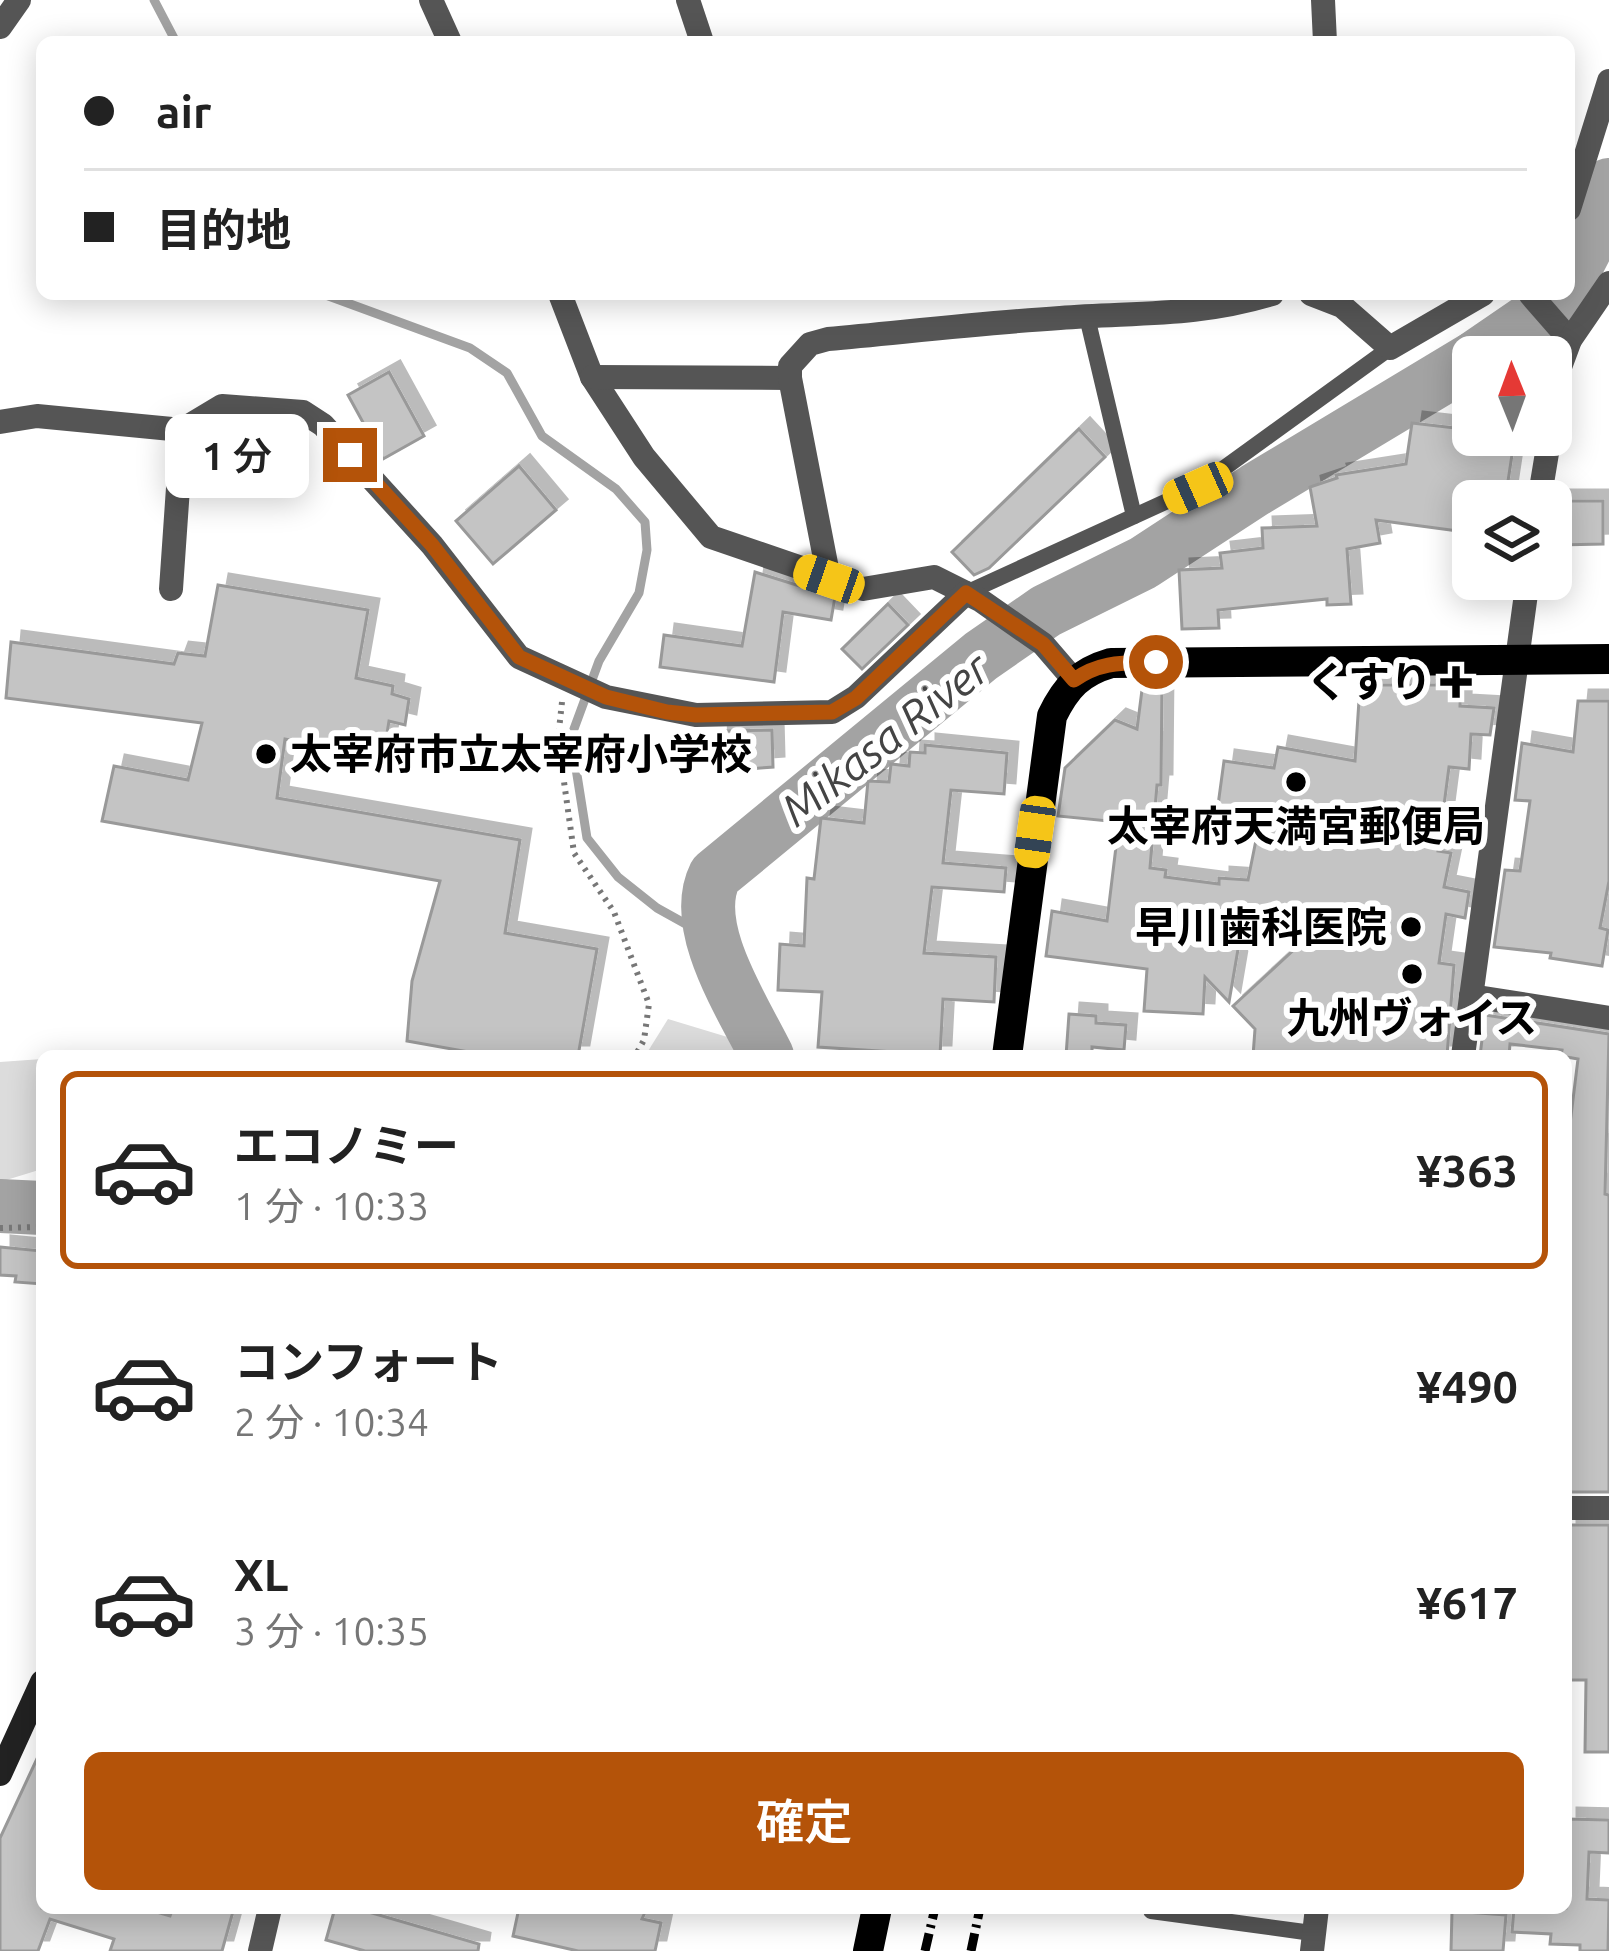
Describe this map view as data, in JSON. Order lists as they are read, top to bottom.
{
  "water": ["Mikasa River"],
  "places": {
    "health": ["くすり"],
    "other": [
      "太宰府市立太宰府小学校",
      "太宰府天満宮郵便局",
      "早川歯科医院",
      "九州ヴォイス"
    ]
  },
  "north": "top",
  "page": {
    "banner": ["air", "目的地"],
    "bubble": "1 分",
    "list": [
      {
        "name": "エコノミー",
        "note": "1 分 · 10:33",
        "value": "¥363"
      },
      {
        "name": "コンフォート",
        "note": "2 分 · 10:34",
        "value": "¥490"
      },
      {
        "name": "XL",
        "note": "3 分 · 10:35",
        "value": "¥617"
      }
    ],
    "buttons": "確定"
  }
}
